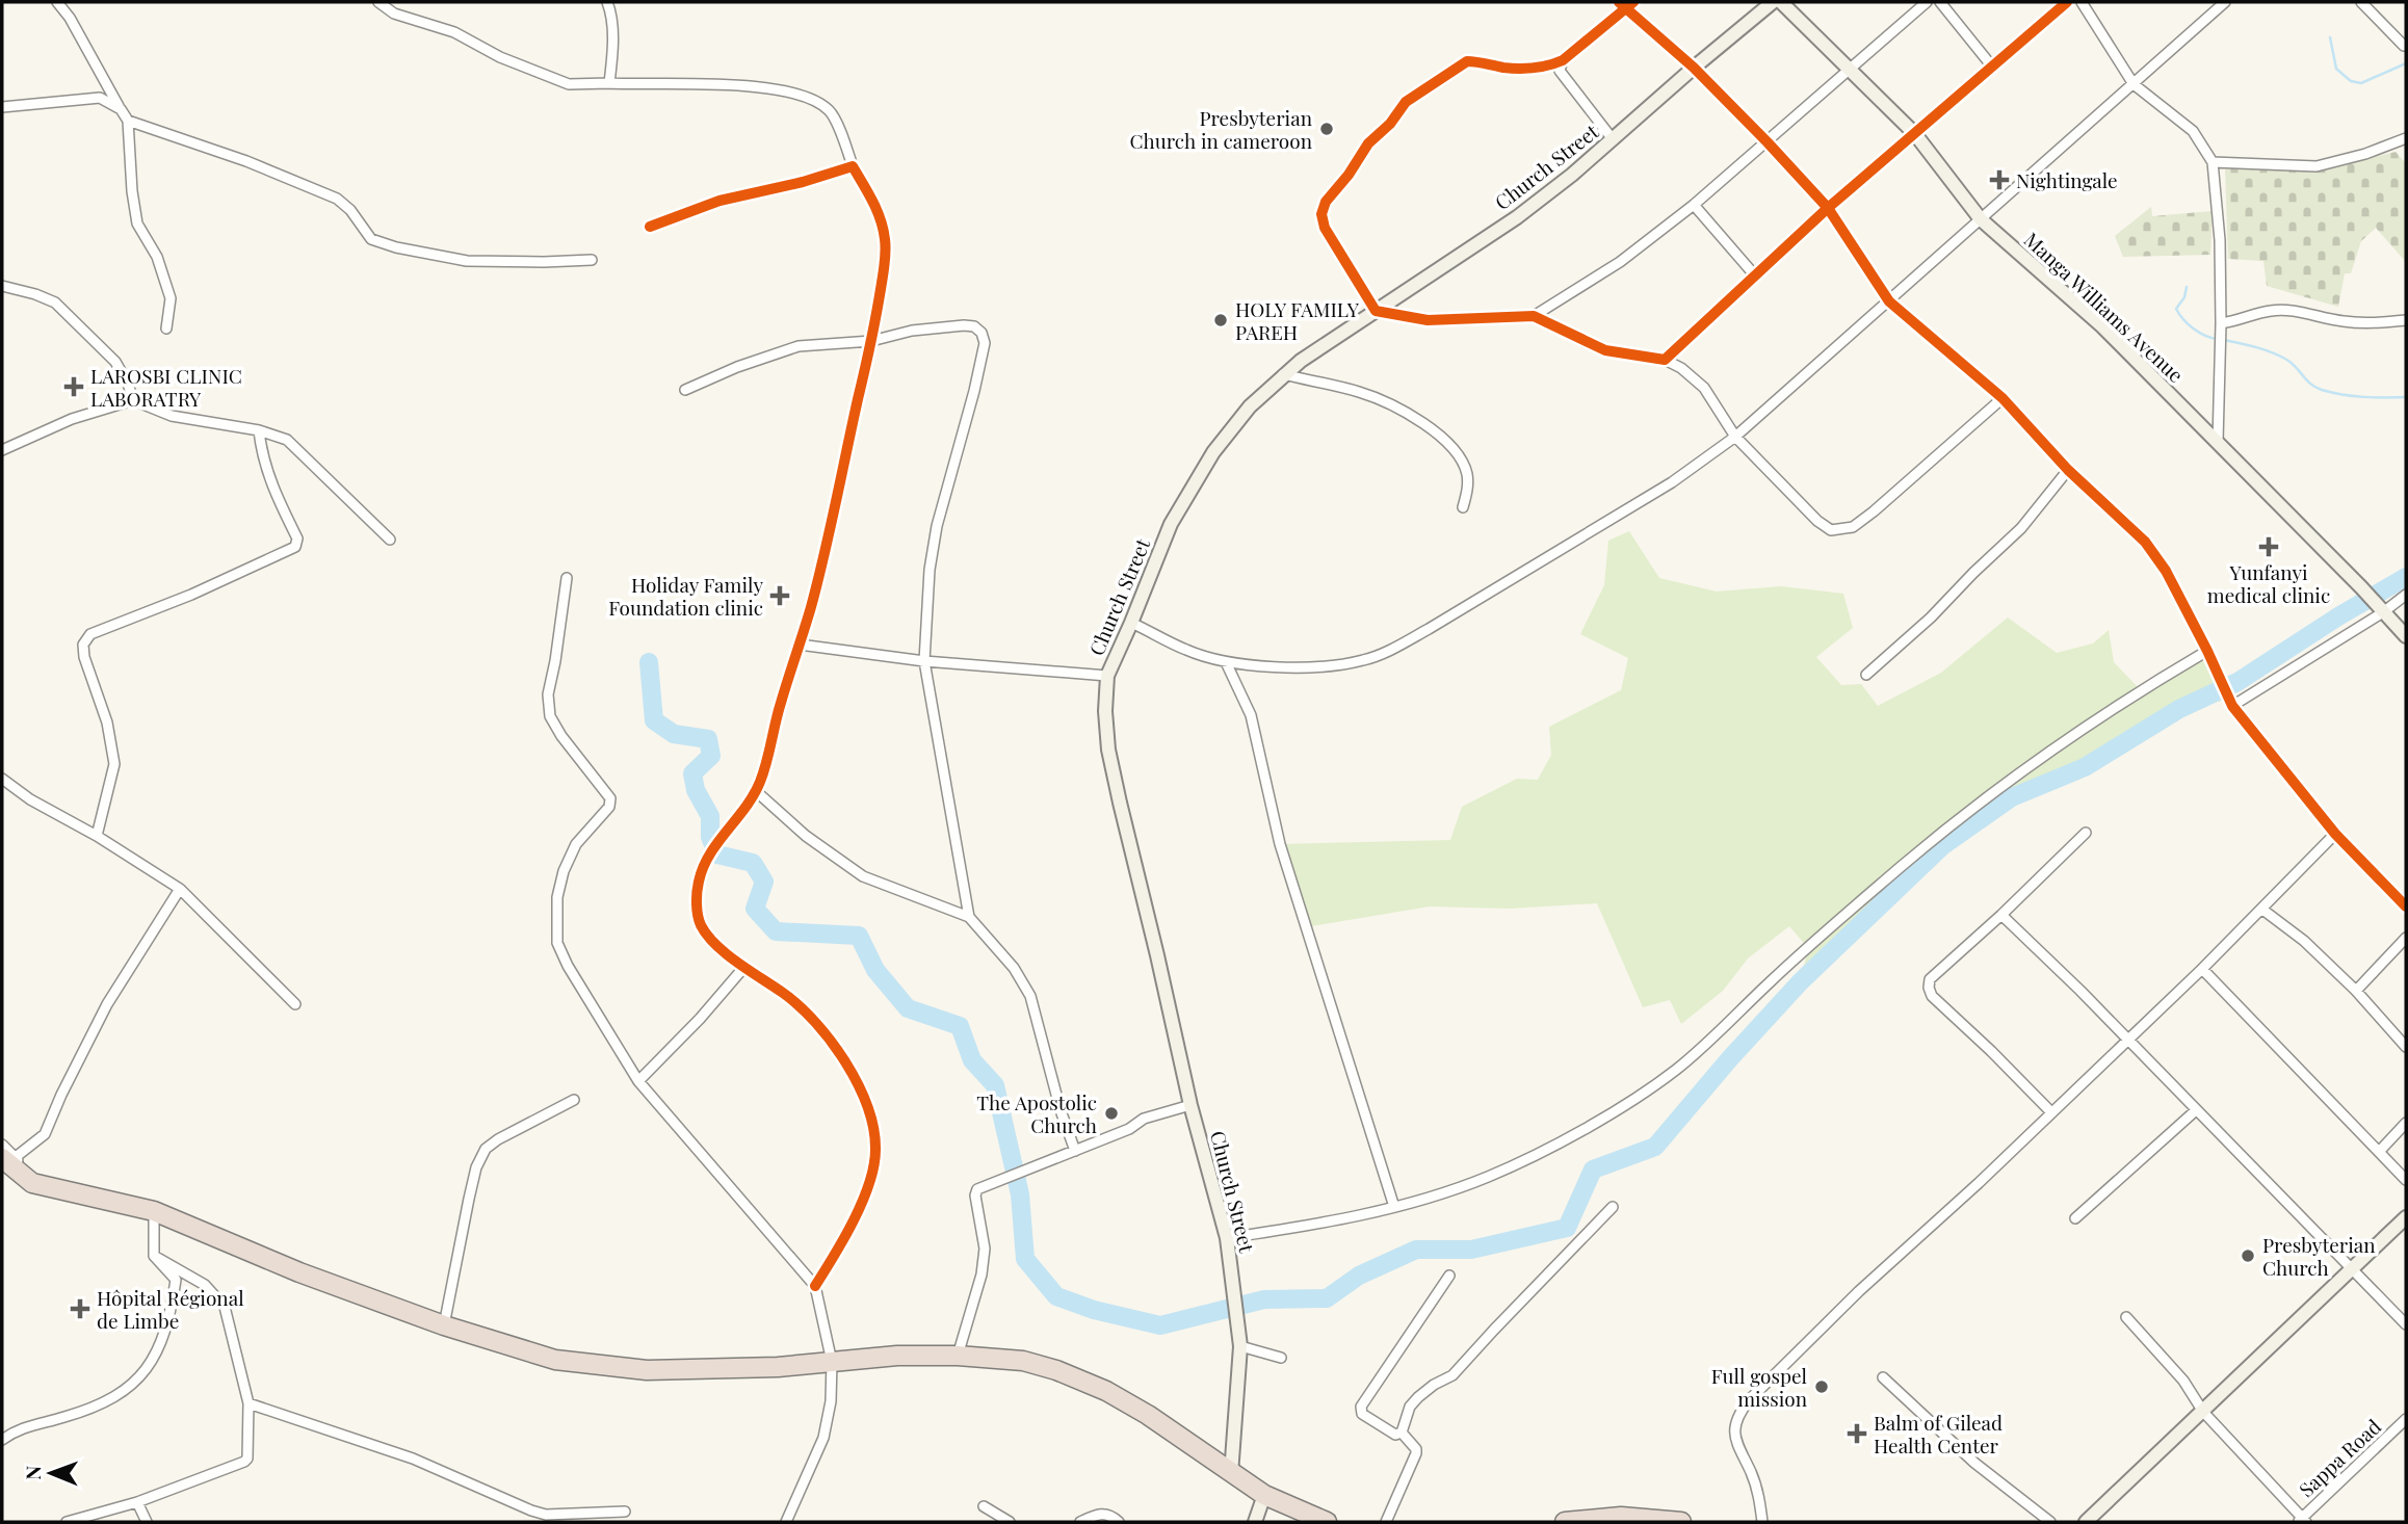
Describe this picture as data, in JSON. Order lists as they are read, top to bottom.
{
  "streets": {
    "main road": ["Church Street", "Manga Williams Avenue"],
    "street": ["Sappa Road"]
  },
  "places": {
    "other": [
      "Presbyterian Church in cameroon",
      "HOLY FAMILY PAREH",
      "The Apostolic Church",
      "Presbyterian Church",
      "Full gospel mission"
    ],
    "health": [
      "Nightingale",
      "LAROSBI CLINIC LABORATRY",
      "Yunfanyi medical clinic",
      "Holiday Family Foundation clinic",
      "Hôpital Régional de Limbe",
      "Balm of Gilead Health Center"
    ]
  },
  "north": "left"
}
